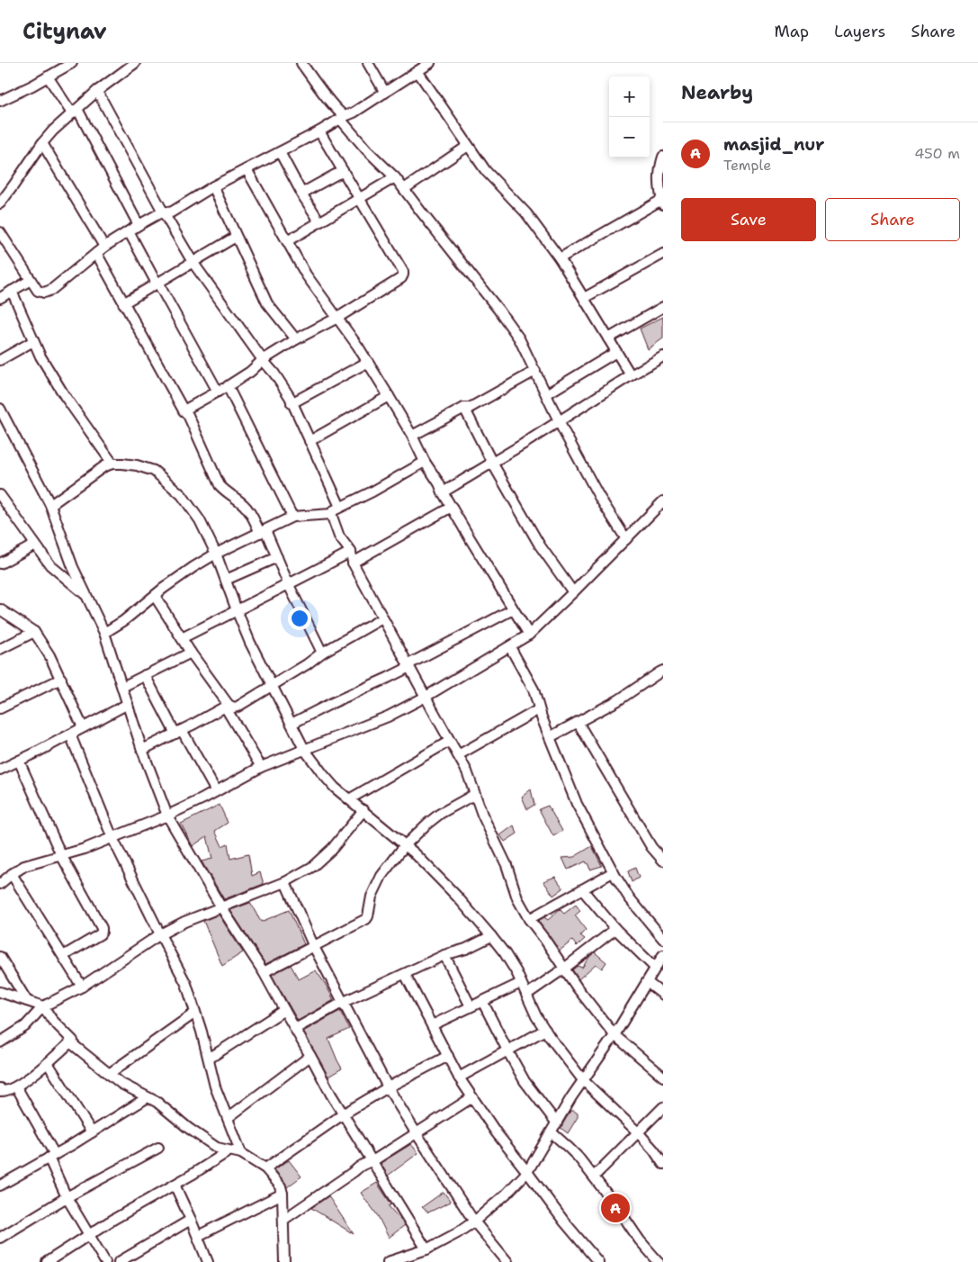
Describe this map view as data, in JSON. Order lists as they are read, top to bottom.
{
  "page": {
    "header": "Citynav",
    "nav": ["Map", "Layers", "Share"],
    "heading": "Nearby",
    "map_buttons": ["+", "−"],
    "list": [
      {
        "mark": "A",
        "name": "masjid_nur",
        "note": "Temple",
        "value": "450 m"
      }
    ],
    "buttons": ["Save", "Share"],
    "pins": "A"
  }
}
